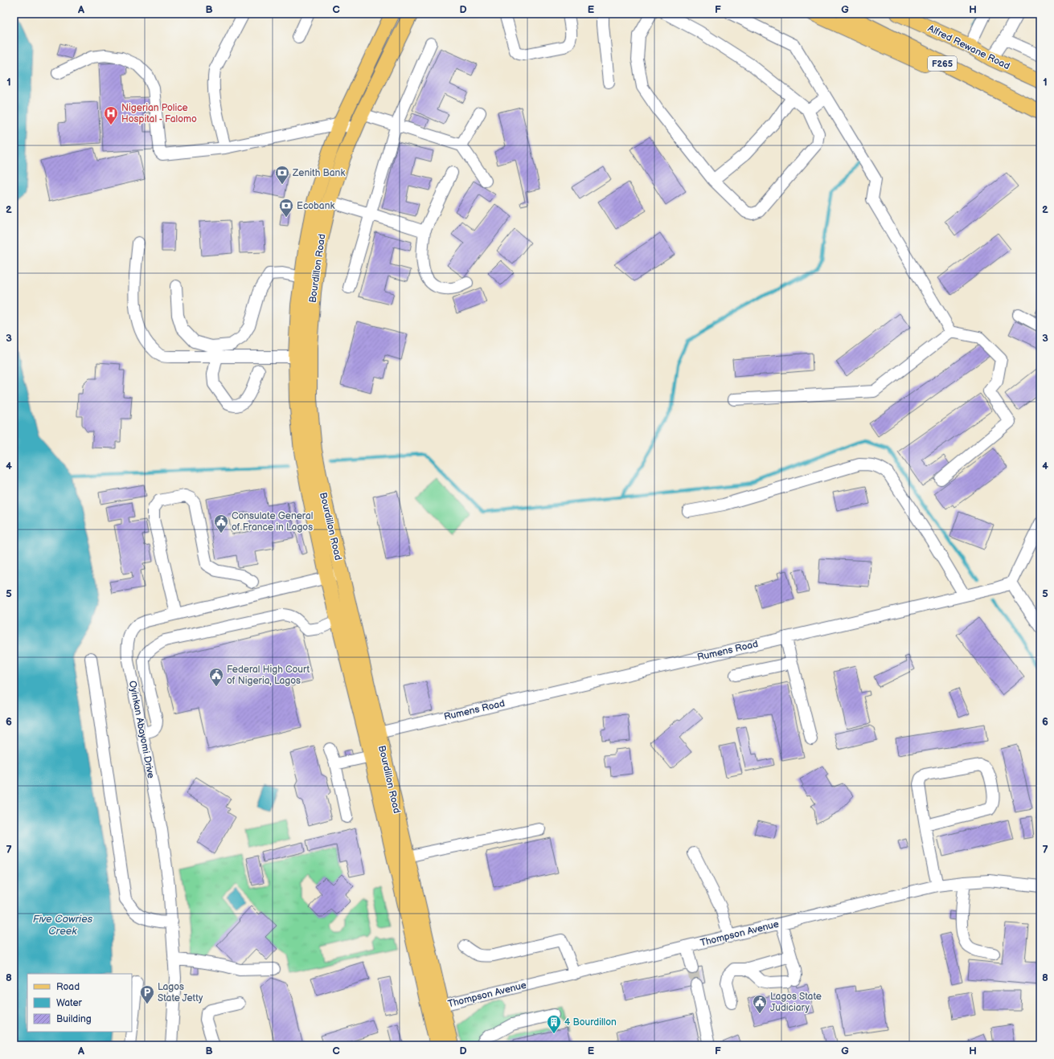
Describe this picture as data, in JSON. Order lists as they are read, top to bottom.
{
  "streets": {
    "main road": ["Alfred Rewane Road", "F265", "Bourdillon Road"],
    "street": ["Rumens Road", "Oyinkan Abayomi Drive", "Thompson Avenue"]
  },
  "crossings": [
    ["Bourdillon Road", "Rumens Road"],
    ["Bourdillon Road", "Oyinkan Abayomi Drive"],
    ["Bourdillon Road", "Thompson Avenue"]
  ],
  "water": ["Five Cowries Creek"],
  "places": {
    "hospital": ["Nigerian Police Hospital - Falomo"],
    "bank": ["Zenith Bank", "Ecobank"],
    "public building": ["Consulate General of France in Lagos", "Federal High Court of Nigeria, Lagos", "Lagos State Judiciary"],
    "parking": ["Lagos State Jetty"],
    "building": ["4 Bourdillon"]
  },
  "legend": ["Road", "Water", "Building"],
  "grid": {
    "columns": [
      "A",
      "B",
      "C",
      "D",
      "E",
      "F",
      "G",
      "H"
    ],
    "rows": [
      "1",
      "2",
      "3",
      "4",
      "5",
      "6",
      "7",
      "8"
    ]
  }
}
